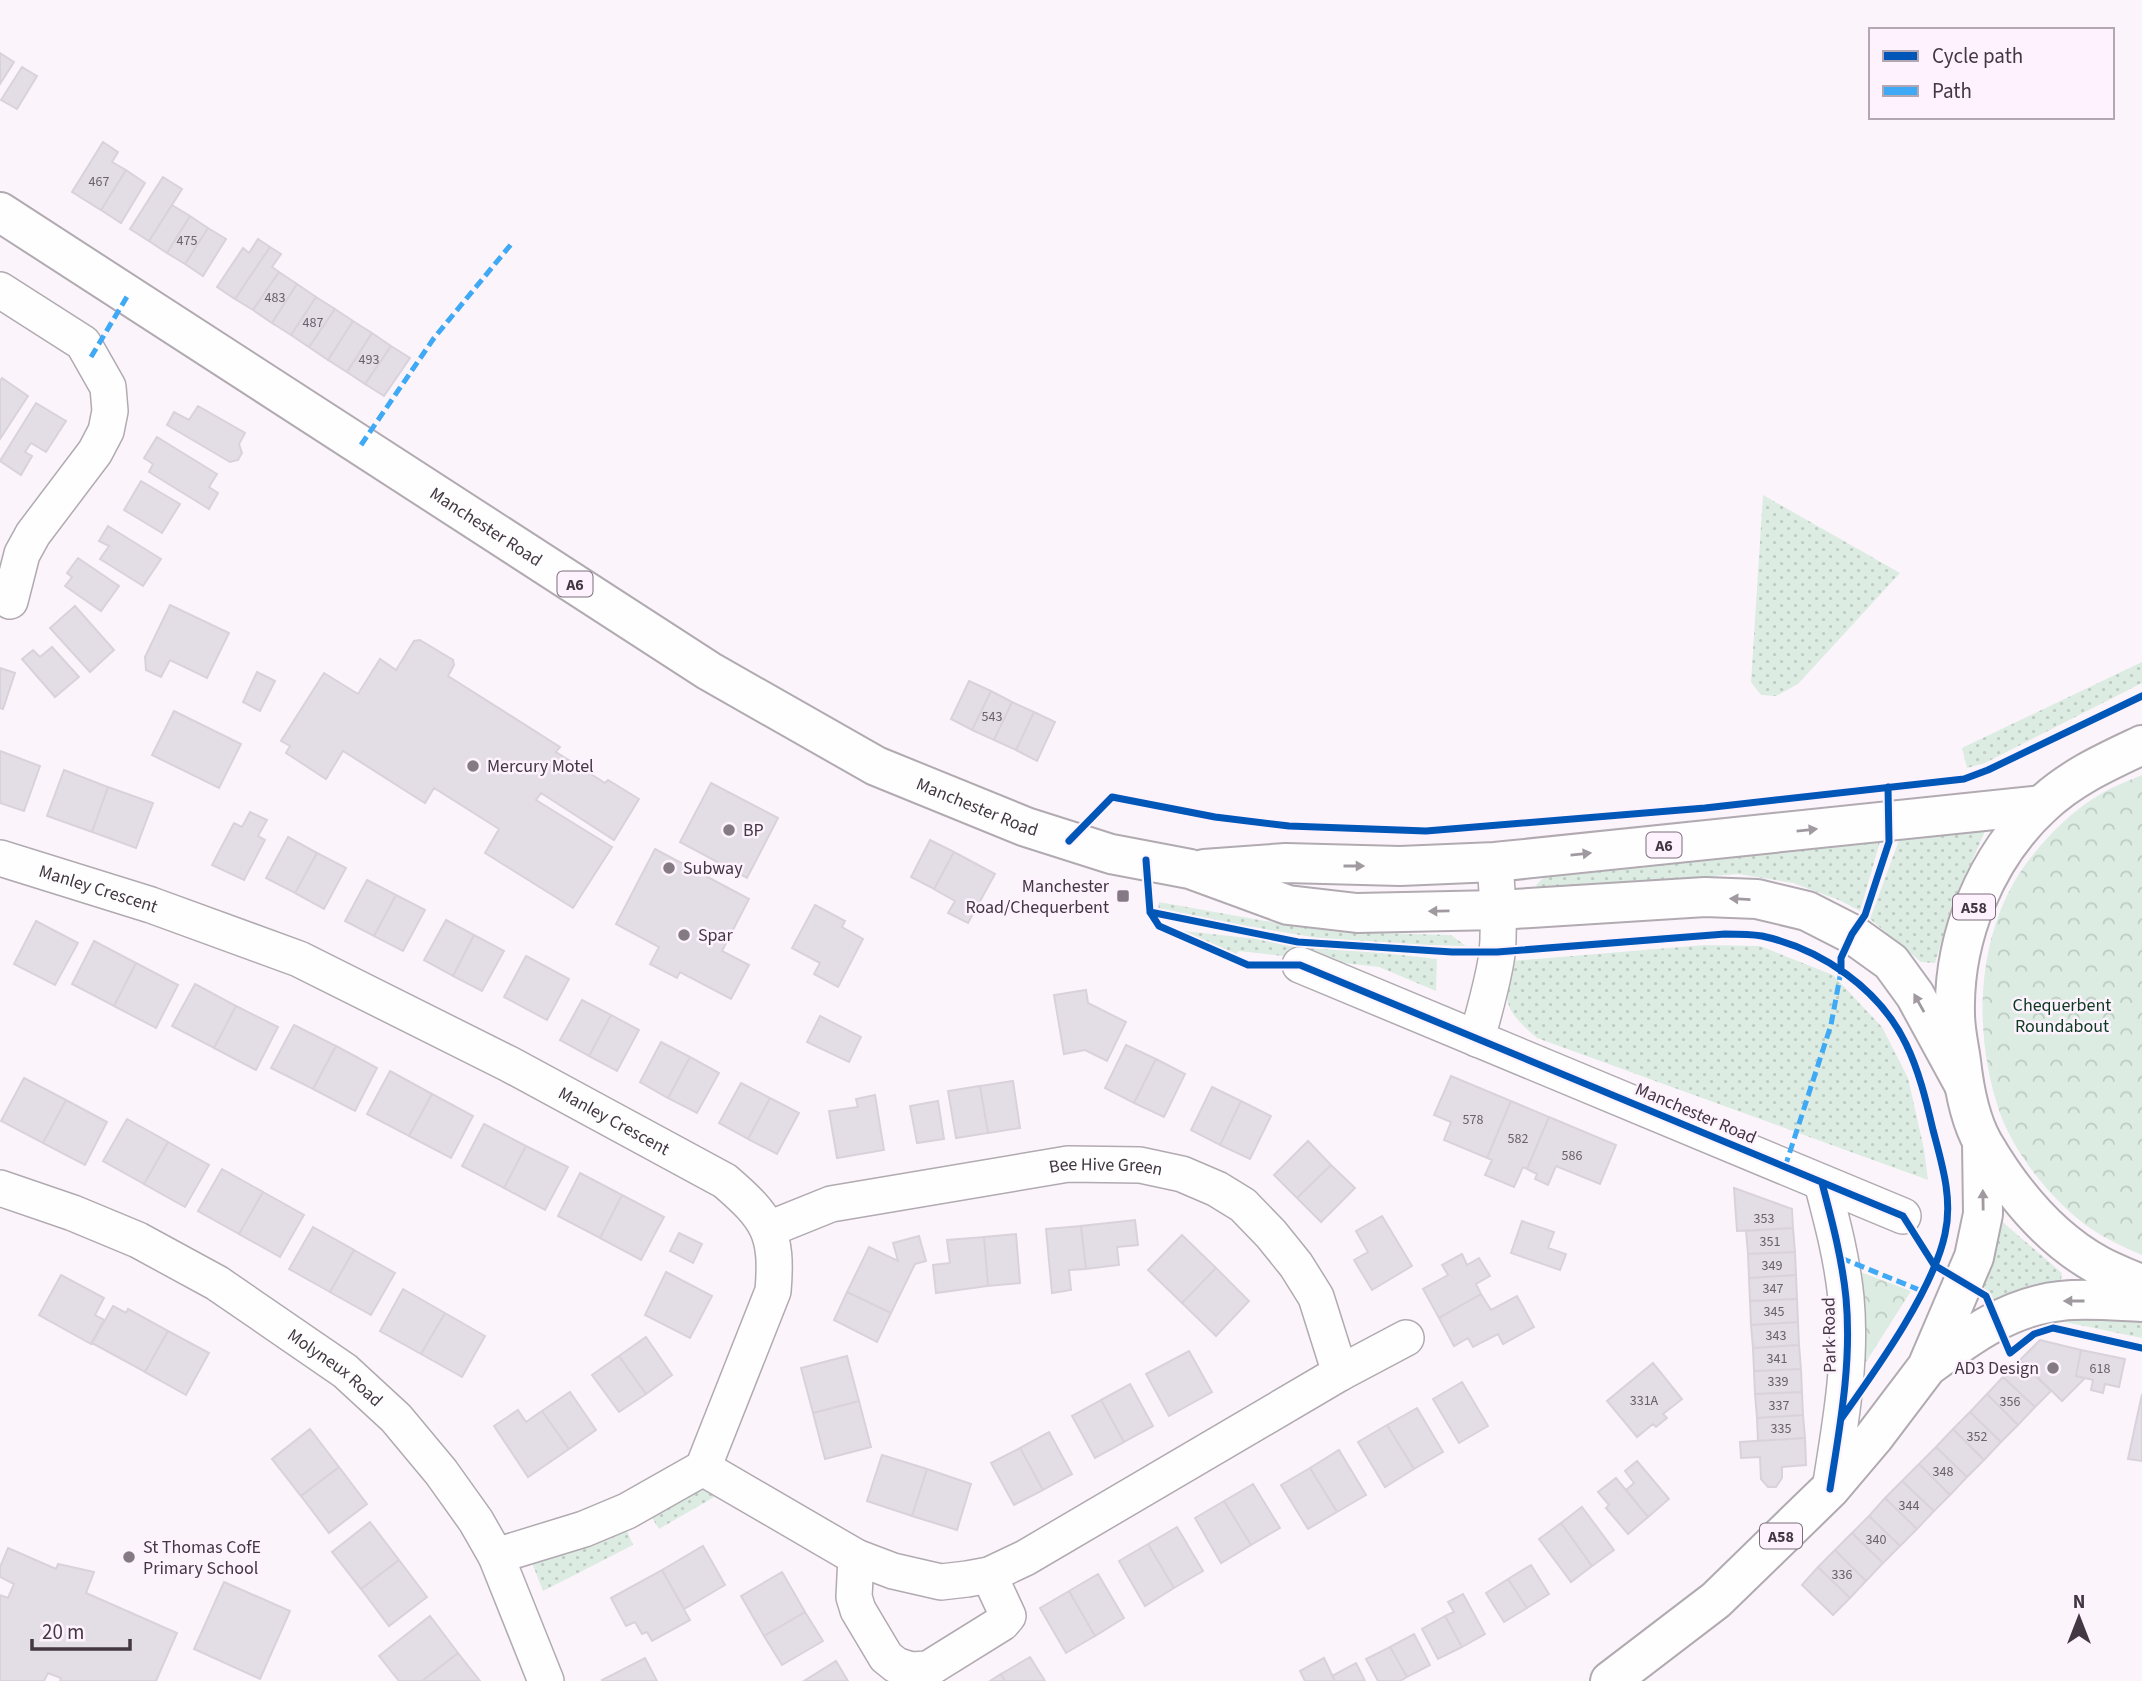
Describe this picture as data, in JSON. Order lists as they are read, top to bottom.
{
  "streets": {
    "main road": ["Manchester Road", "A6", "A58"],
    "street": [
      "Manley Crescent",
      "Bee Hive Green",
      "Park Road",
      "Molyneux Road"
    ]
  },
  "crossings": [
    ["Manchester Road", "A58"],
    ["Manchester Road", "Park Road"],
    ["Manley Crescent", "Bee Hive Green"],
    ["A58", "Park Road"]
  ],
  "parks": ["Chequerbent Roundabout"],
  "places": {
    "other": [
      "Mercury Motel",
      "BP",
      "Subway",
      "Spar",
      "AD3 Design",
      "St Thomas CofE Primary School"
    ],
    "transit": ["Manchester Road/Chequerbent"]
  },
  "house_numbers": [
    "467",
    "475",
    "483",
    "487",
    "493",
    "543",
    "578",
    "582",
    "586",
    "353",
    "351",
    "349",
    "347",
    "345",
    "343",
    "341",
    "618",
    "339",
    "331A",
    "356",
    "337",
    "335",
    "352",
    "348",
    "344",
    "340",
    "336"
  ],
  "legend": ["Cycle path", "Path"],
  "scale_bar": "20 m",
  "north": "top"
}
